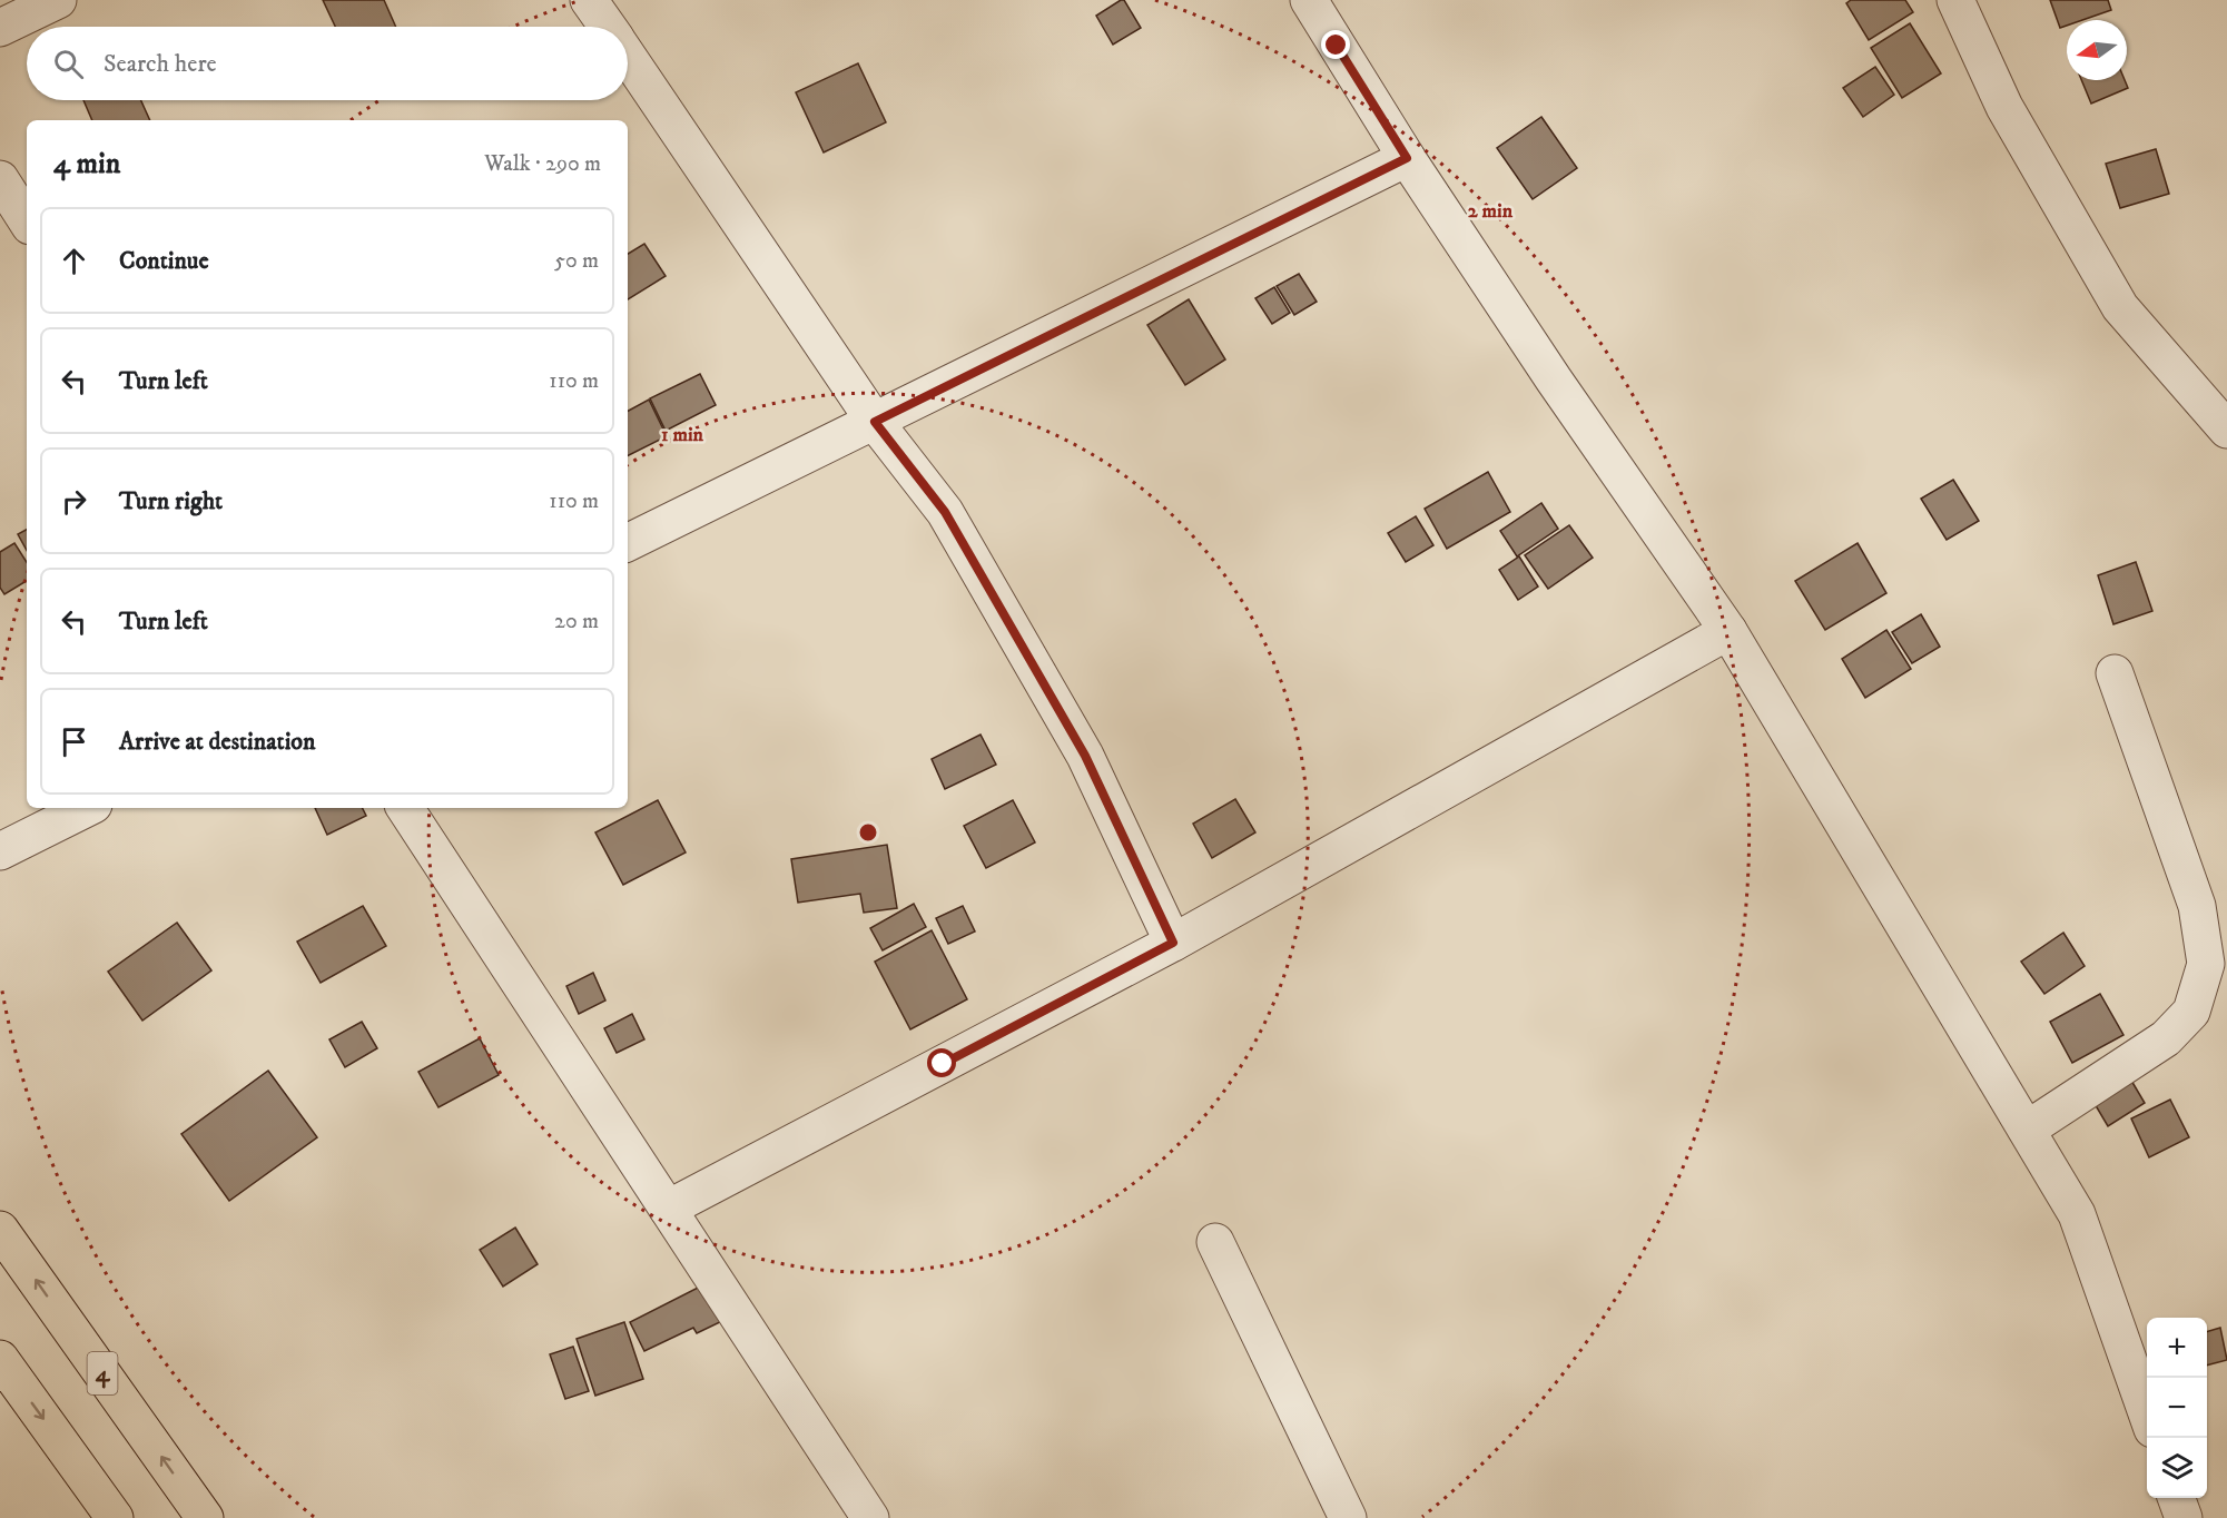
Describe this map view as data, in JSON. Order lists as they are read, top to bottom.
{
  "streets": {
    "highway": ["4"]
  },
  "north": "left",
  "page": {
    "search": "Search here",
    "heading": ["4 min", "Walk · 290 m"],
    "list": [
      ["Continue", "50 m"],
      ["Turn left", "110 m"],
      ["Turn right", "110 m"],
      ["Turn left", "20 m"],
      "Arrive at destination"
    ],
    "map_buttons": ["+", "−"]
  },
  "rings": ["2 min", "1 min"]
}
